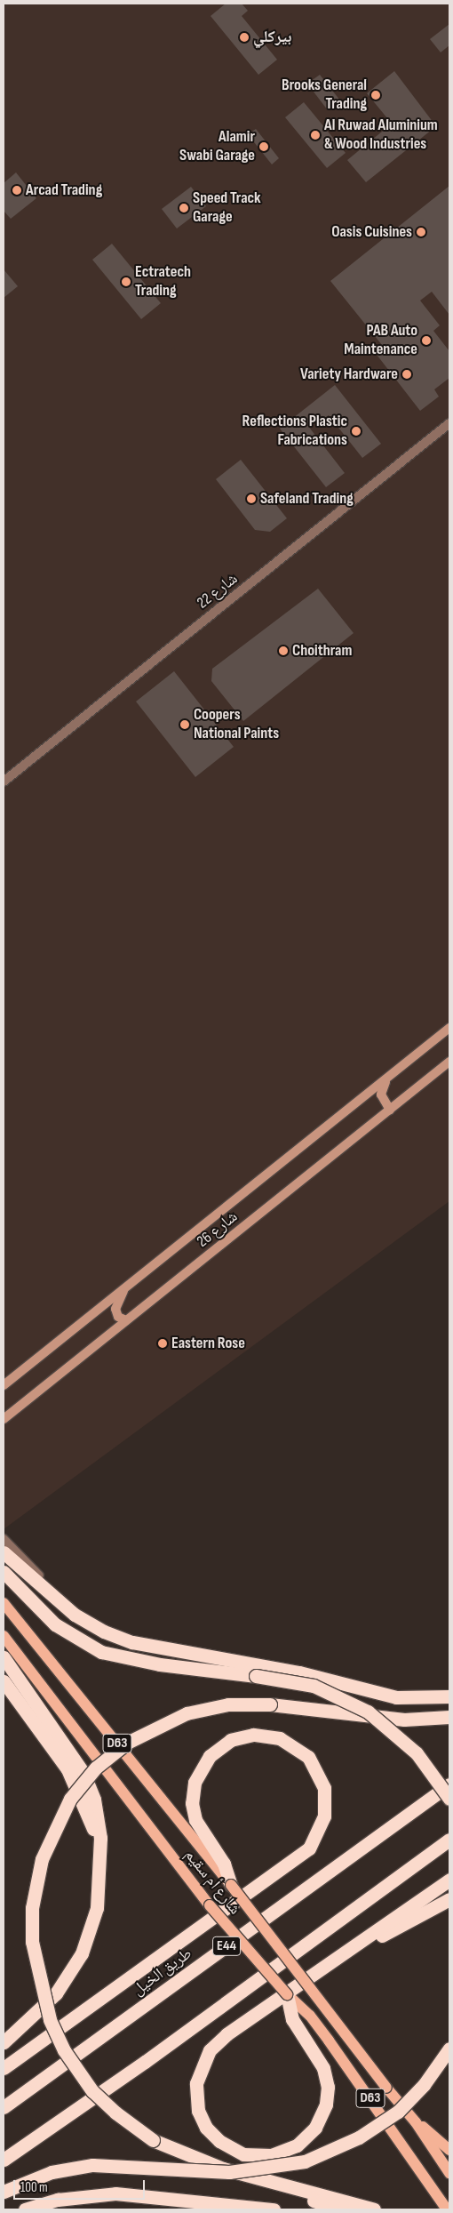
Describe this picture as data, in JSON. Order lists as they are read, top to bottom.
{
  "streets": {
    "highway": ["E44", "طريق الخيل"],
    "main road": ["شارع 26", "D63", "شارع أم سقيم"],
    "street": ["شارع 22"]
  },
  "places": [
    "بيركلي",
    "Brooks General Trading",
    "Al Ruwad Aluminium & Wood Industries",
    "Alamir Swabi Garage",
    "Arcad Trading",
    "Speed Track Garage",
    "Oasis Cuisines",
    "Ectratech Trading",
    "PAB Auto Maintenance",
    "Variety Hardware",
    "Reflections Plastic Fabrications",
    "Safeland Trading",
    "Choithram",
    "Coopers National Paints",
    "Eastern Rose"
  ],
  "scale_bar": "100 m"
}
